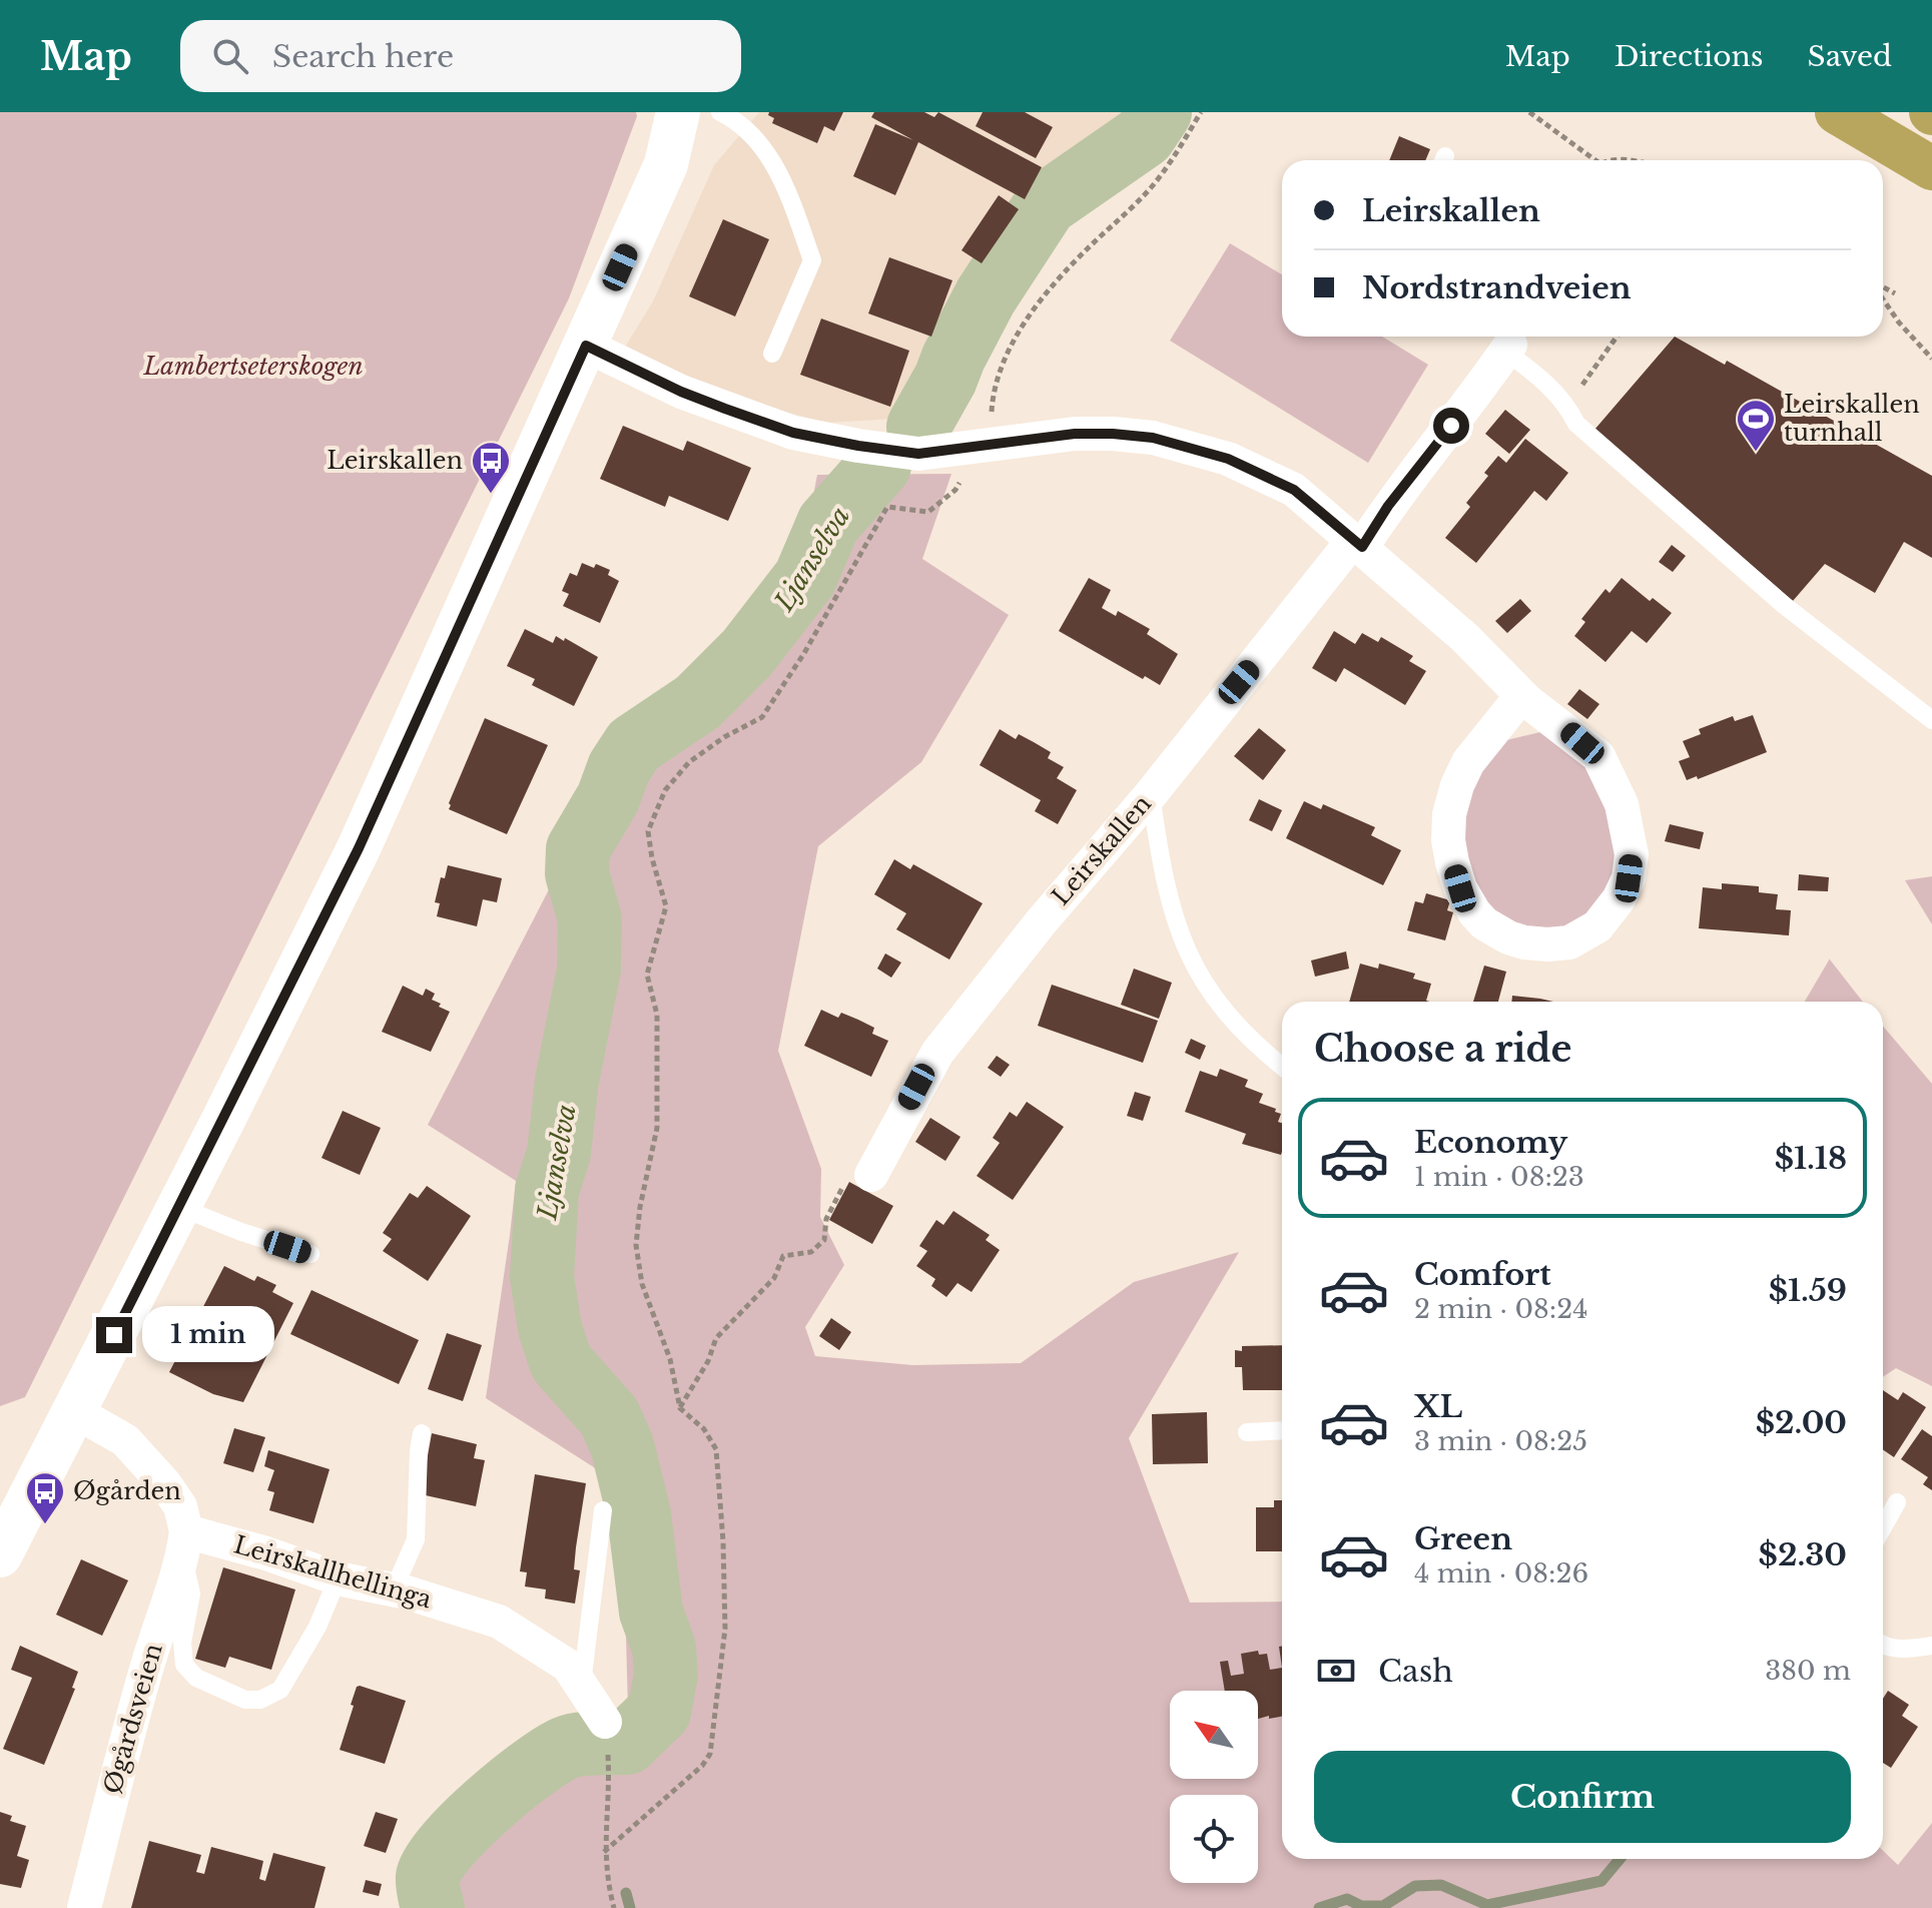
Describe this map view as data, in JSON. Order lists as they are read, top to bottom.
{
  "streets": {
    "street": ["Leirskallen", "Leirskallhellinga", "Øgårdsveien"]
  },
  "crossings": [
    ["Leirskallhellinga", "Øgårdsveien"]
  ],
  "water": ["Ljanselva"],
  "parks": ["Lambertseterskogen"],
  "places": {
    "sports": ["Leirskallen turnhall"],
    "bus stop": ["Leirskallen", "Øgården"]
  },
  "north": "top left",
  "page": {
    "header": "Map",
    "search": "Search here",
    "nav": ["Map", "Directions", "Saved"],
    "banner": ["Leirskallen", "Nordstrandveien"],
    "heading": "Choose a ride",
    "list": [
      {
        "name": "Economy",
        "note": "1 min · 08:23",
        "value": "$1.18"
      },
      {
        "name": "Comfort",
        "note": "2 min · 08:24",
        "value": "$1.59"
      },
      {
        "name": "XL",
        "note": "3 min · 08:25",
        "value": "$2.00"
      },
      {
        "name": "Green",
        "note": "4 min · 08:26",
        "value": "$2.30"
      }
    ],
    "bubble": "1 min",
    "pay": ["Cash", "380 m"],
    "buttons": "Confirm"
  }
}
